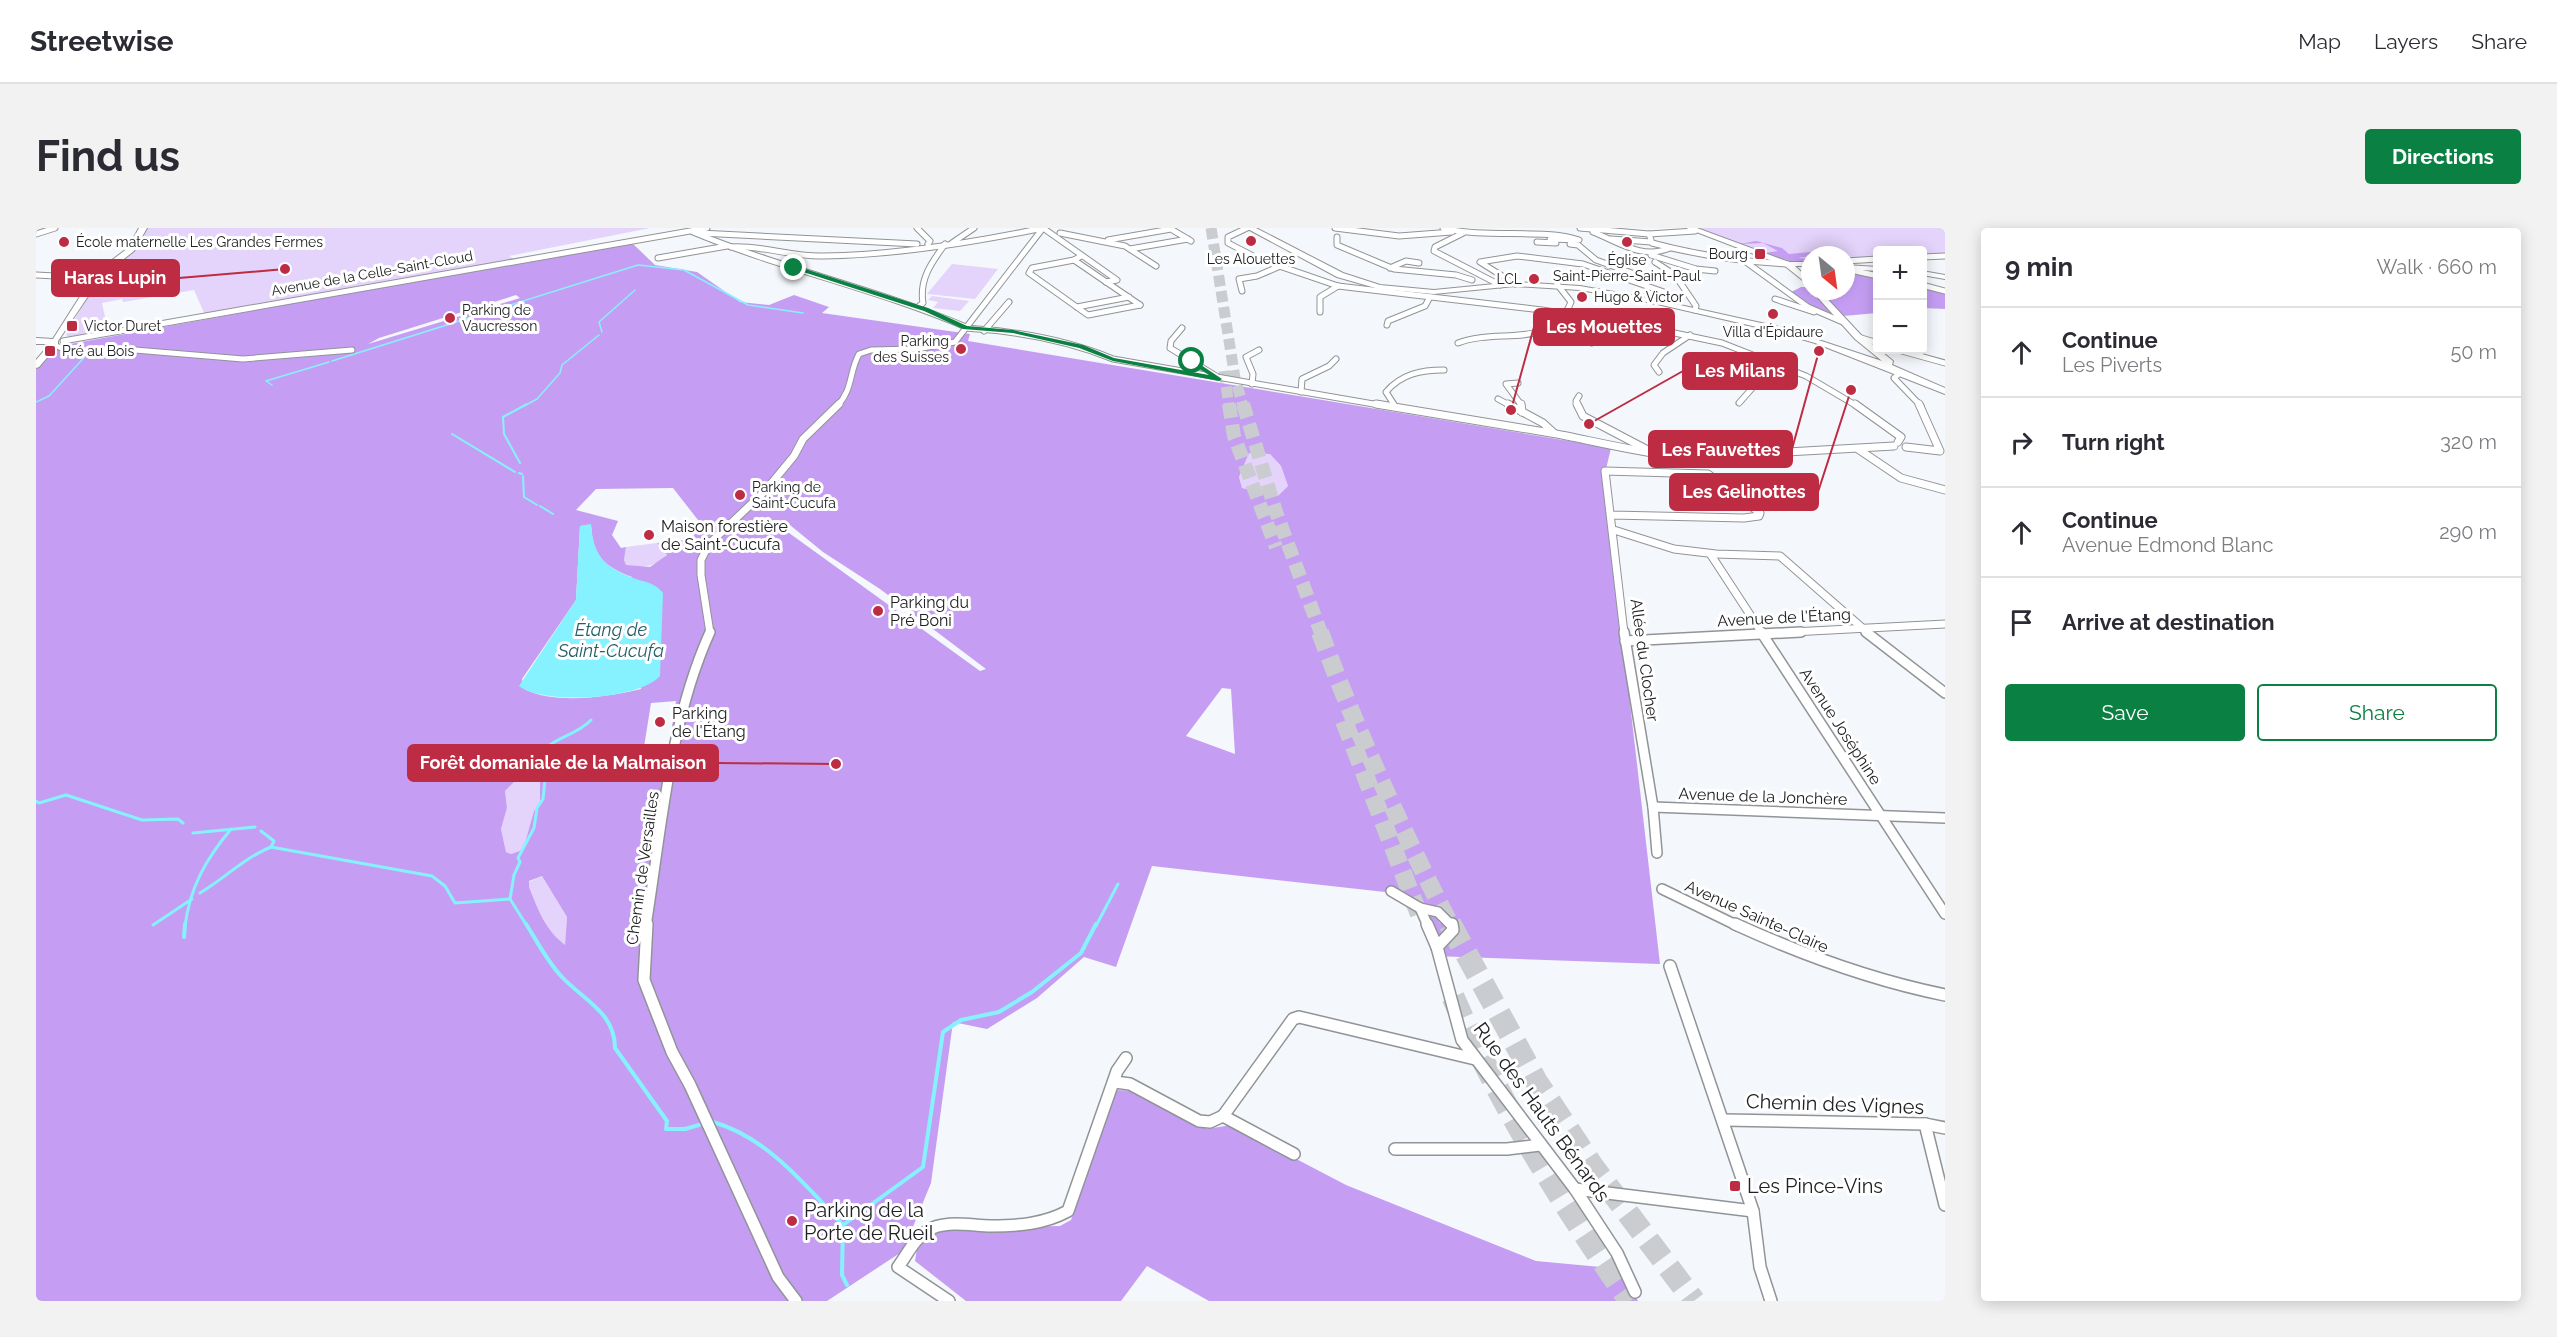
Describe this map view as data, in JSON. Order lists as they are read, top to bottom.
{
  "streets": {
    "street": [
      "Avenue de la Celle-Saint-Cloud",
      "Avenue de l'Étang",
      "Allée du Clocher",
      "Avenue Joséphine",
      "Avenue de la Jonchère",
      "Chemin de Versailles",
      "Avenue Sainte-Claire",
      "Chemin des Vignes",
      "Rue des Hauts Bénards"
    ]
  },
  "crossings": [
    ["Avenue de l'Étang", "Allée du Clocher"],
    ["Avenue de l'Étang", "Avenue Joséphine"],
    ["Allée du Clocher", "Avenue de la Jonchère"],
    ["Avenue Joséphine", "Avenue de la Jonchère"]
  ],
  "water": ["Étang de Saint-Cucufa"],
  "places": {
    "other": [
      "Les Alouettes",
      "École maternelle Les Grandes Fermes",
      "Église Saint-Pierre-Saint-Paul",
      "Haras Lupin",
      "LCL",
      "Hugo & Victor",
      "Villa d'Épidaure",
      "Parking de Vaucresson",
      "Parking des Suisses",
      "Les Fauvettes",
      "Les Gelinottes",
      "Les Mouettes",
      "Les Milans",
      "Parking de Saint-Cucufa",
      "Maison forestière de Saint-Cucufa",
      "Parking du Pré Boni",
      "Parking de l'Étang",
      "Forêt domaniale de la Malmaison",
      "Parking de la Porte de Rueil"
    ],
    "transit": [
      "Bourg",
      "Victor Duret",
      "Pré au Bois",
      "Les Pince-Vins"
    ]
  },
  "north": "bottom right",
  "page": {
    "header": "Streetwise",
    "nav": ["Map", "Layers", "Share"],
    "buttons": [
      "Directions",
      ["Save", "Share"]
    ],
    "title": "Find us",
    "heading": ["9 min", "Walk · 660 m"],
    "map_buttons": ["+", "−"],
    "list": [
      ["Continue", "Les Piverts", "50 m"],
      ["Turn right", "320 m"],
      ["Continue", "Avenue Edmond Blanc", "290 m"],
      "Arrive at destination"
    ]
  }
}
